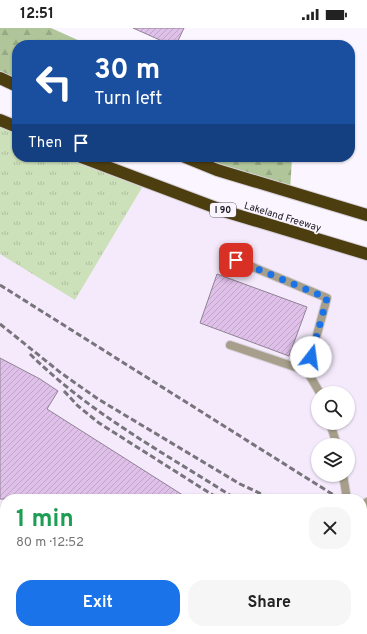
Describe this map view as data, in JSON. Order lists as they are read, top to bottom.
{
  "streets": {
    "highway": ["I 90", "Lakeland Freeway"]
  },
  "page": {
    "status": "12:51",
    "turn": ["30 m", "Turn left"],
    "then": "Then",
    "heading": ["1 min", "80 m · 12:52"],
    "buttons": ["Exit", "Share"]
  }
}
